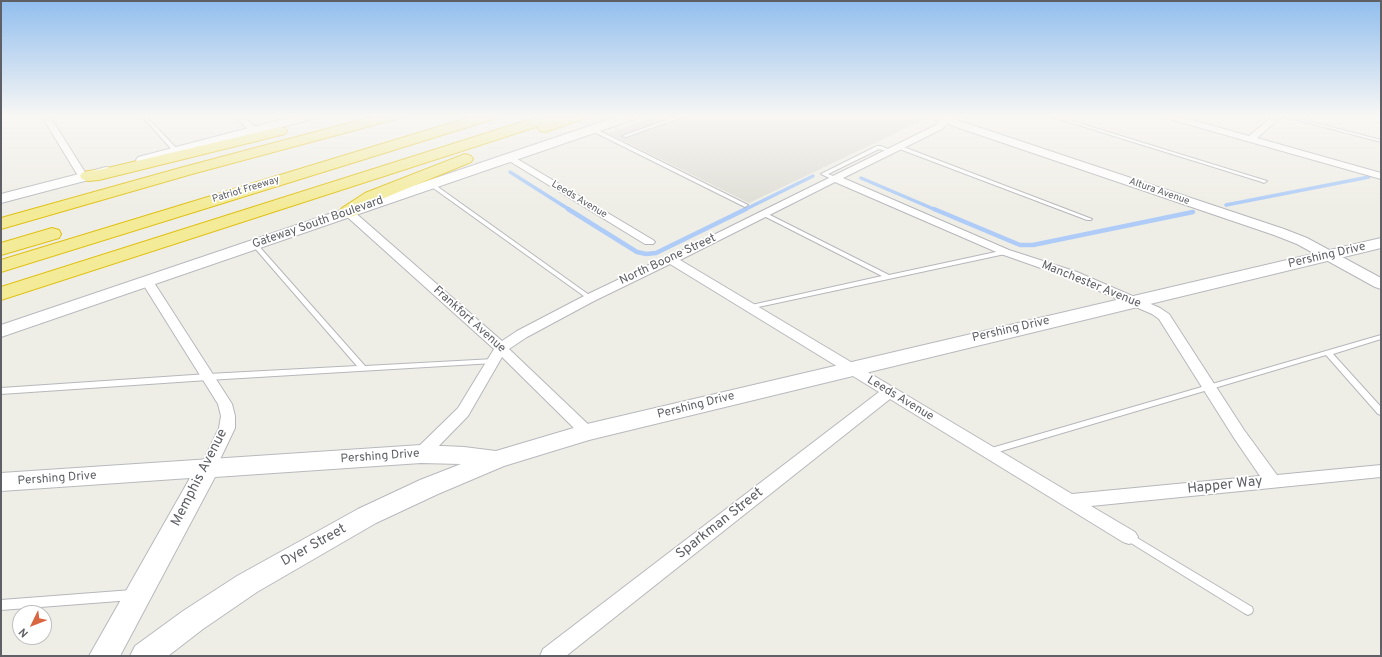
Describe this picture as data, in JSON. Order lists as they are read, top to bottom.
{
  "streets": {
    "highway": ["Patriot Freeway"],
    "main road": [
      "Gateway South Boulevard",
      "Pershing Drive",
      "Memphis Avenue",
      "Dyer Street"
    ],
    "street": [
      "Altura Avenue",
      "Leeds Avenue",
      "North Boone Street",
      "Manchester Avenue",
      "Frankfort Avenue",
      "Happer Way",
      "Sparkman Street"
    ]
  },
  "crossings": [
    ["Altura Avenue", "Pershing Drive"],
    ["Leeds Avenue", "Gateway South Boulevard"],
    ["Leeds Avenue", "Pershing Drive"],
    ["Leeds Avenue", "North Boone Street"],
    ["Leeds Avenue", "Happer Way"],
    ["Leeds Avenue", "Sparkman Street"],
    ["Gateway South Boulevard", "Frankfort Avenue"],
    ["Gateway South Boulevard", "Memphis Avenue"],
    ["Pershing Drive", "North Boone Street"],
    ["Pershing Drive", "Manchester Avenue"],
    ["Pershing Drive", "Frankfort Avenue"],
    ["Pershing Drive", "Memphis Avenue"],
    ["Pershing Drive", "Dyer Street"],
    ["North Boone Street", "Manchester Avenue"],
    ["North Boone Street", "Frankfort Avenue"],
    ["Manchester Avenue", "Happer Way"]
  ],
  "north": "bottom left"
}
